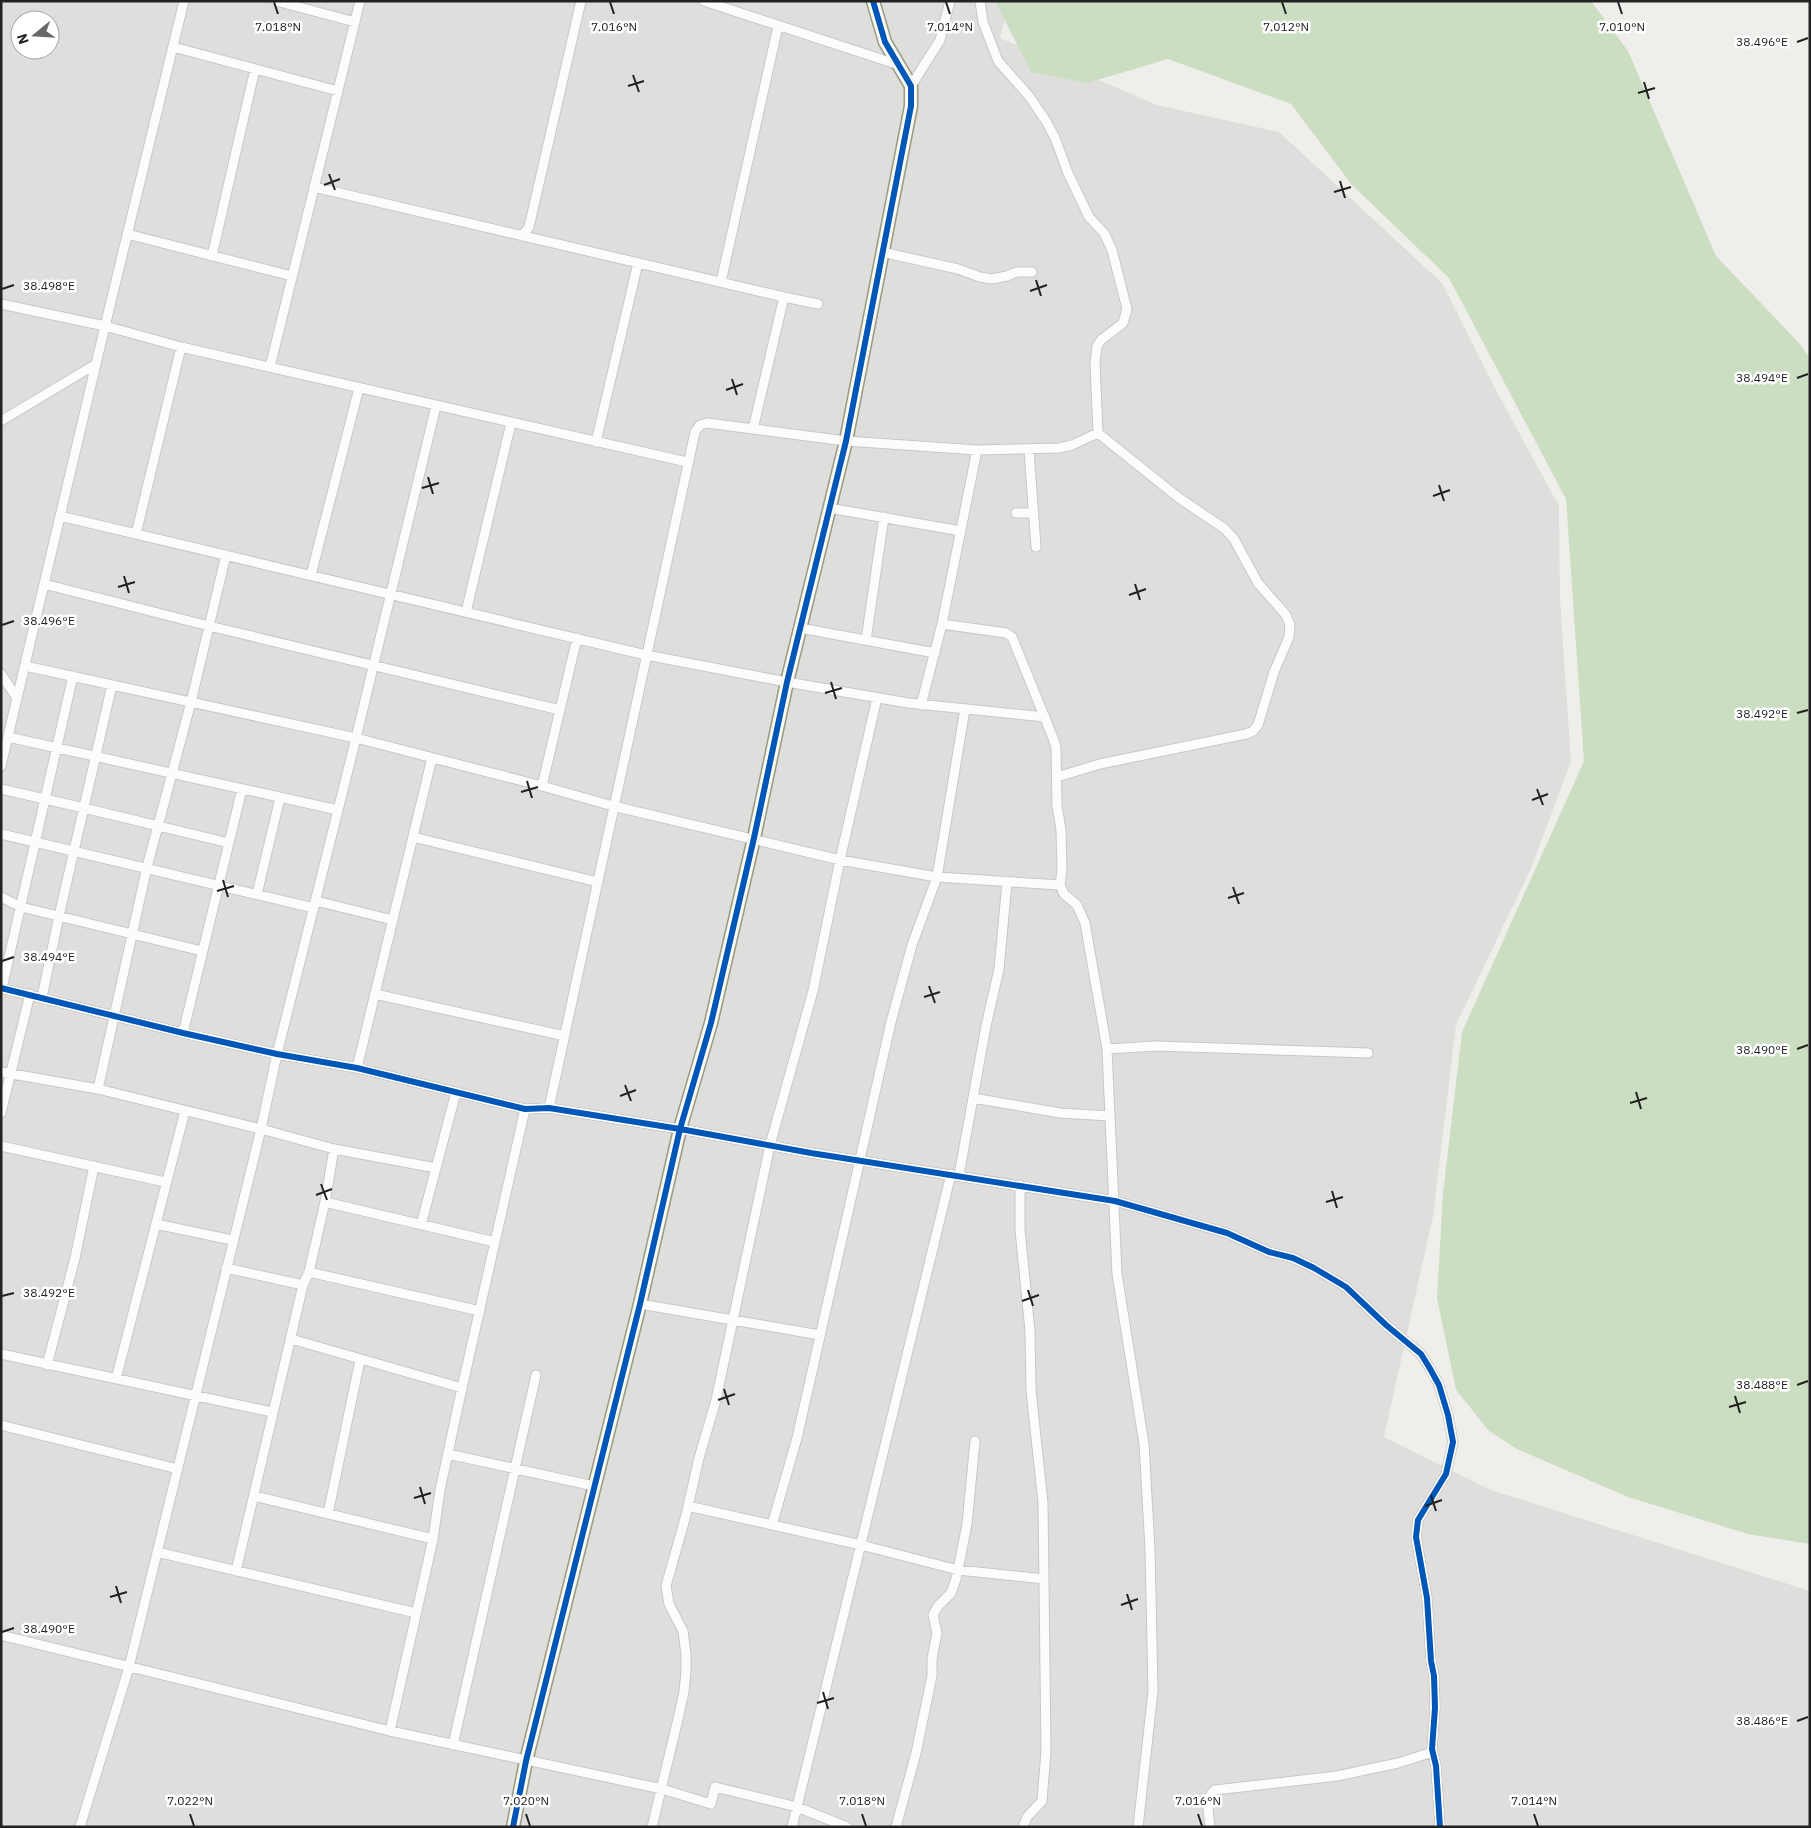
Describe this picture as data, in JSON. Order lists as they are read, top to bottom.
{
  "north": "left",
  "coordinates": [
    "7.018°N",
    "7.016°N",
    "7.014°N",
    "7.012°N",
    "7.010°N",
    "38.496°E",
    "38.498°E",
    "38.494°E",
    "38.492°E",
    "38.490°E",
    "38.488°E",
    "38.486°E",
    "7.022°N",
    "7.020°N"
  ]
}
